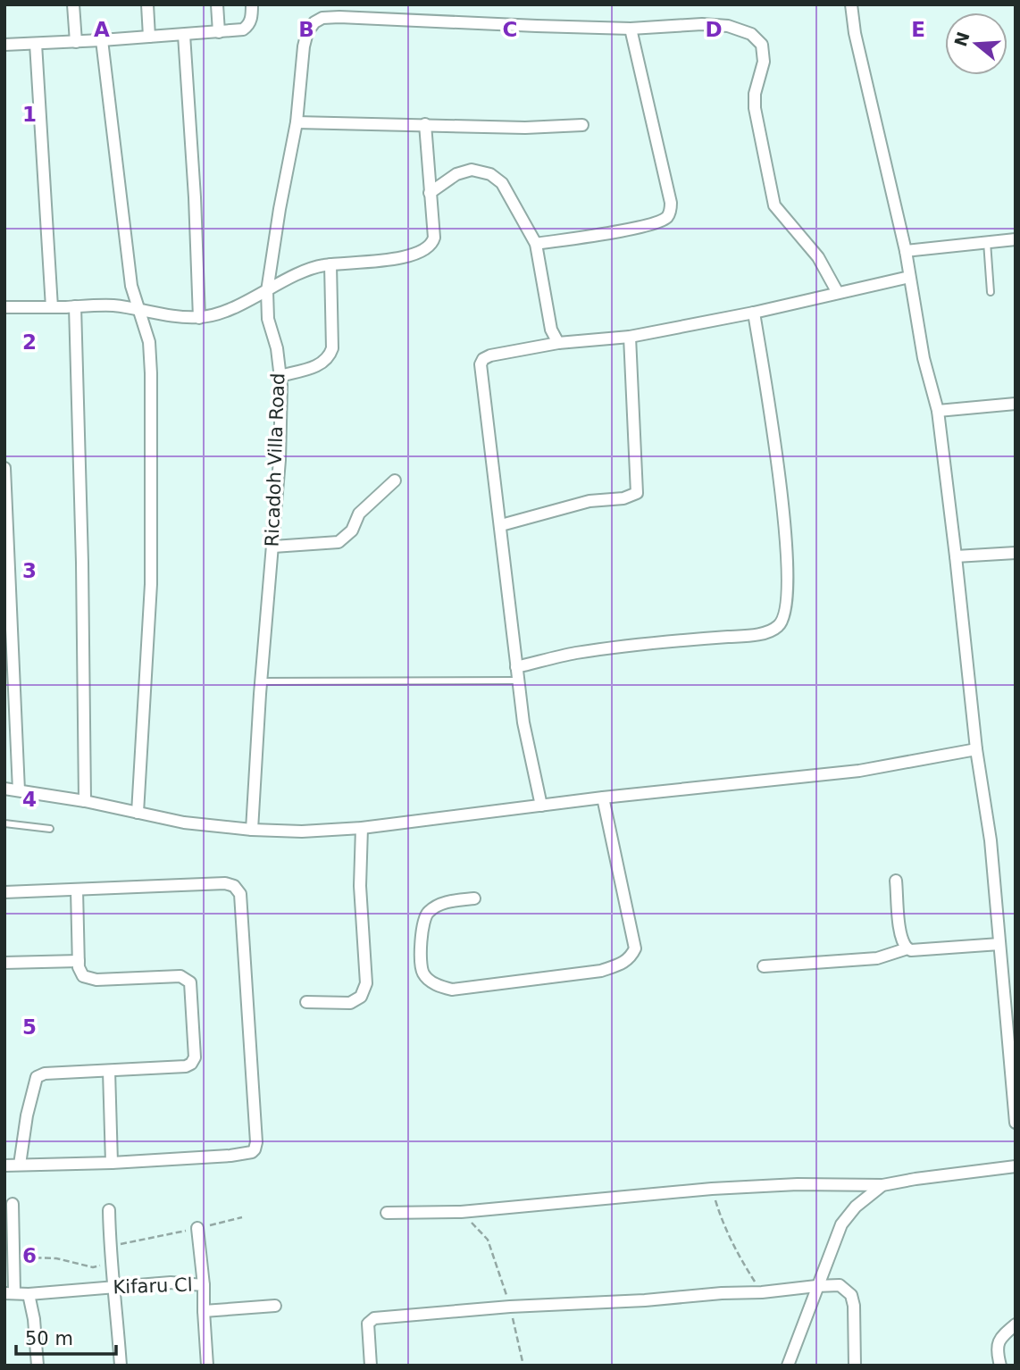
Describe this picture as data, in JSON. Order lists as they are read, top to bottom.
{
  "streets": {
    "street": ["Ricadoh Villa Road", "Kifaru Cl"]
  },
  "scale_bar": "50 m",
  "north": "left",
  "grid": {
    "columns": [
      "A",
      "B",
      "C",
      "D",
      "E"
    ],
    "rows": [
      "1",
      "2",
      "3",
      "4",
      "5",
      "6"
    ]
  }
}
